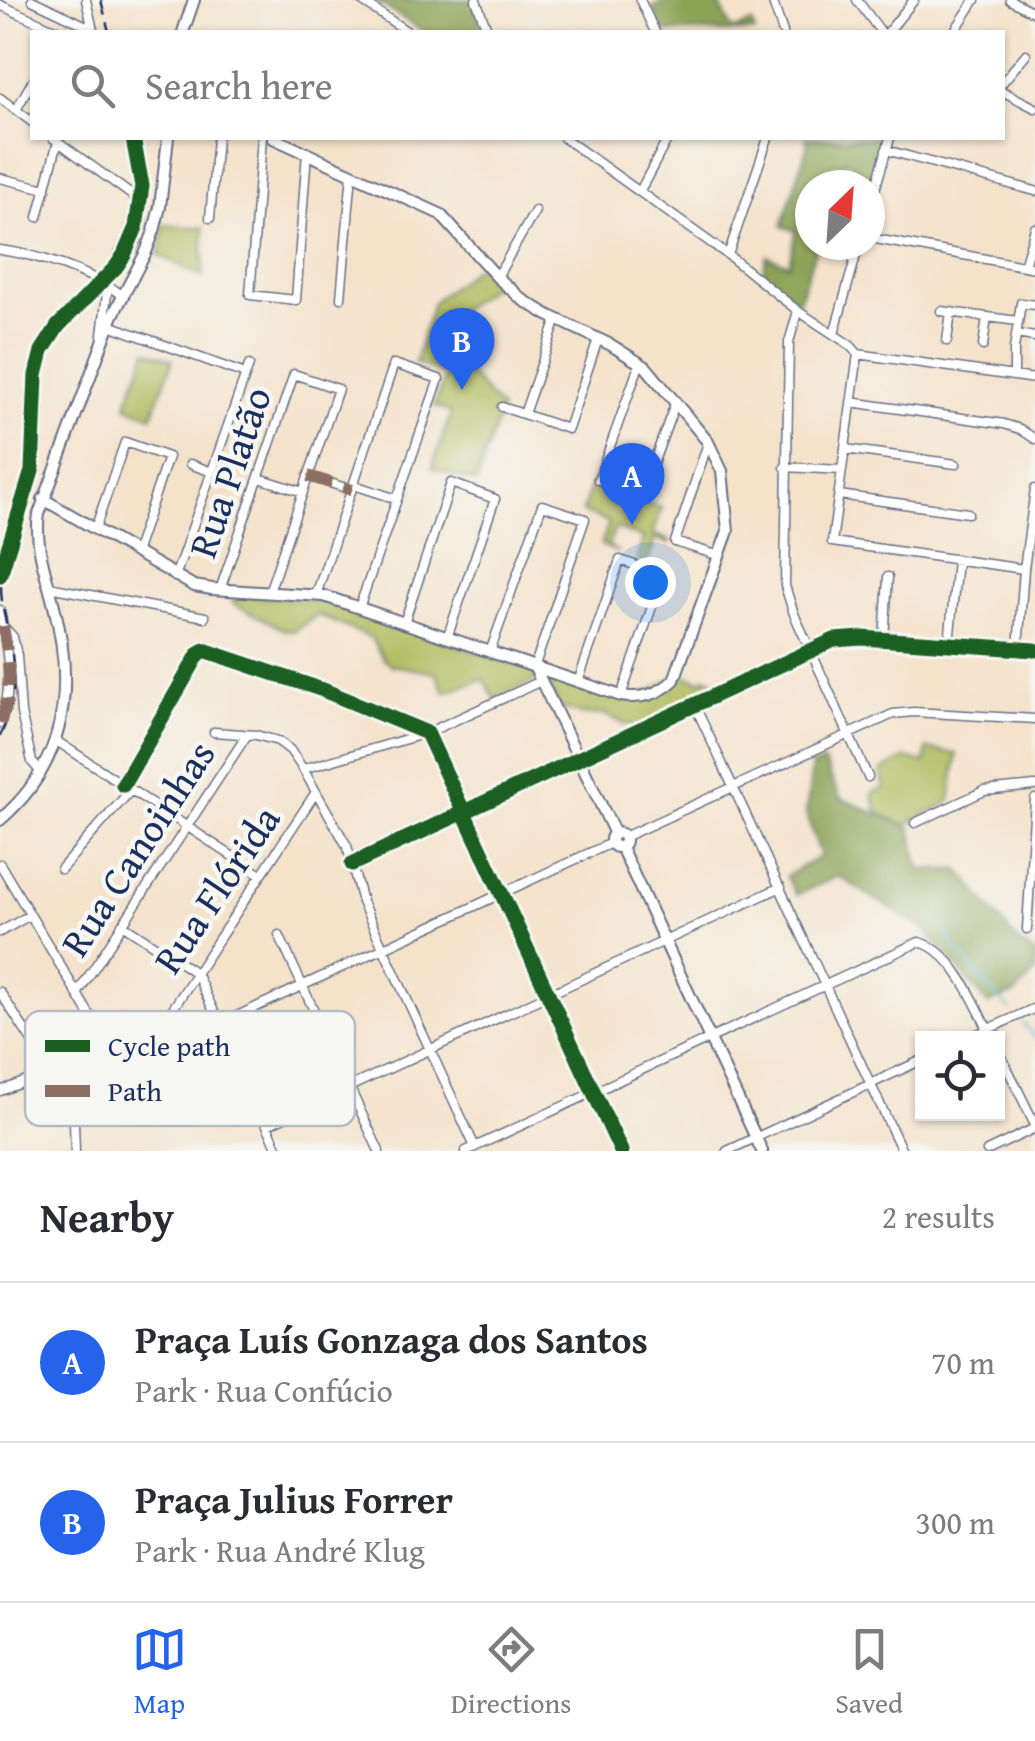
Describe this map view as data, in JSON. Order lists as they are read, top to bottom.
{
  "streets": {
    "street": ["Rua Platão", "Rua Canoinhas", "Rua Flórida"]
  },
  "legend": ["Cycle path", "Path"],
  "north": "top right",
  "page": {
    "search": "Search here",
    "pins": ["B", "A"],
    "heading": ["Nearby", "2 results"],
    "list": [
      {
        "mark": "A",
        "name": "Praça Luís Gonzaga dos Santos",
        "note": "Park · Rua Confúcio",
        "value": "70 m"
      },
      {
        "mark": "B",
        "name": "Praça Julius Forrer",
        "note": "Park · Rua André Klug",
        "value": "300 m"
      }
    ],
    "nav": ["Map", "Directions", "Saved"]
  }
}
